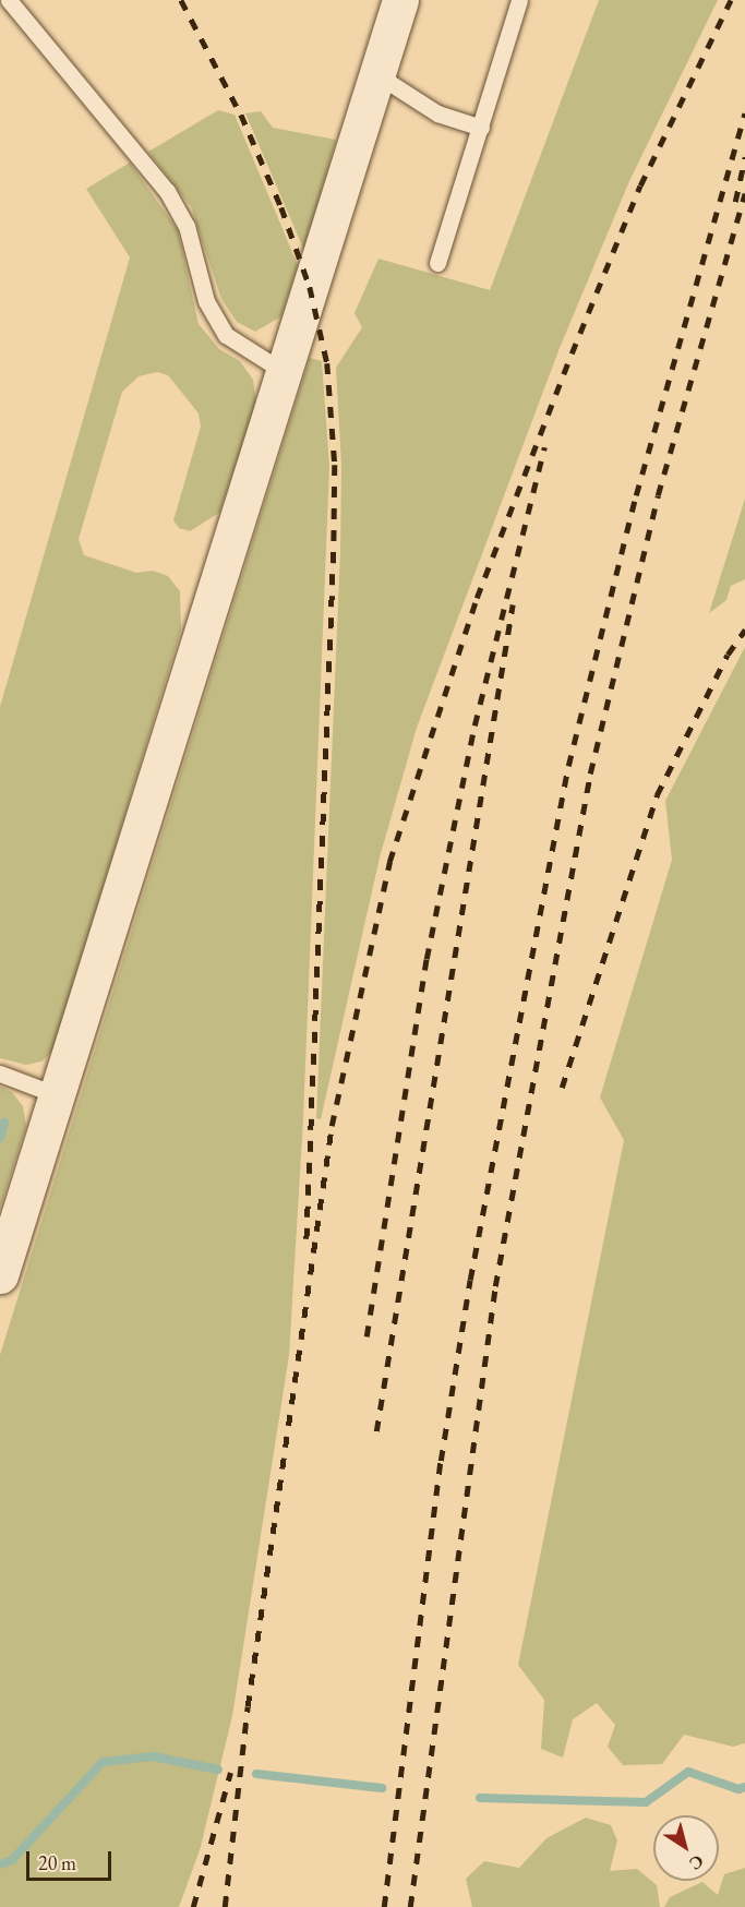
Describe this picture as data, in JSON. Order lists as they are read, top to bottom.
{
  "scale_bar": "20 m",
  "north": "bottom right"
}
